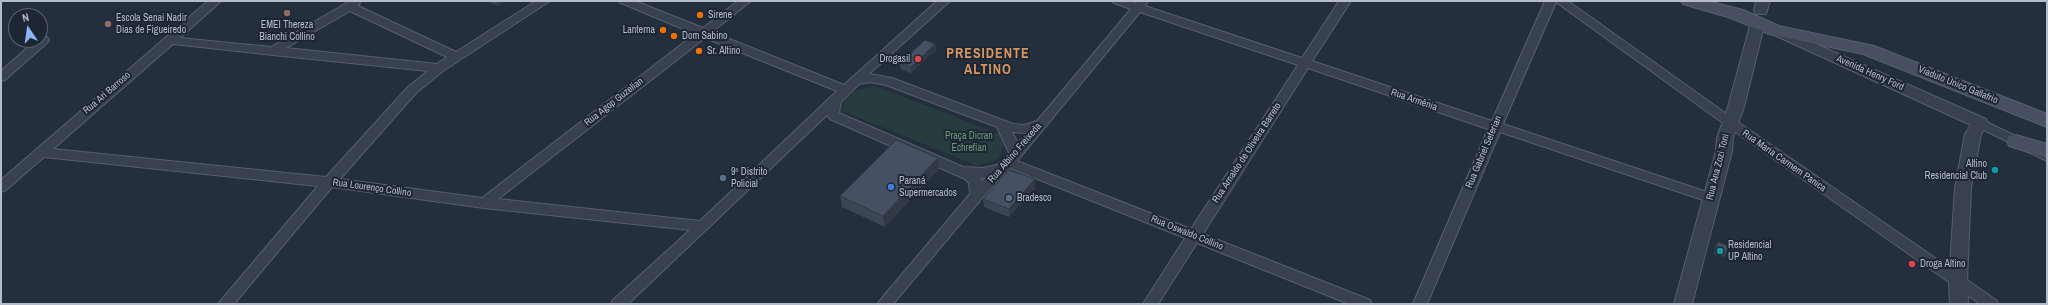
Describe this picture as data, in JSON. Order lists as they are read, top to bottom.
{
  "streets": {
    "main road": ["Avenida Henry Ford", "Viaduto Único Gallafrio"],
    "street": [
      "Rua Ari Barroso",
      "Rua Armênia",
      "Rua Agop Guzelian",
      "Rua Gabriel Seferian",
      "Rua Albino Freixeda",
      "Rua Arnaldo de Oliveira Barreto",
      "Rua Maria Carmem Panica",
      "Rua Ana Zozi Toni",
      "Rua Lourenço Collino",
      "Rua Oswaldo Collino"
    ]
  },
  "crossings": [
    ["Avenida Henry Ford", "Viaduto Único Gallafrio"],
    ["Avenida Henry Ford", "Rua Ana Zozi Toni"],
    ["Viaduto Único Gallafrio", "Rua Ana Zozi Toni"],
    ["Rua Ari Barroso", "Rua Lourenço Collino"],
    ["Rua Armênia", "Rua Gabriel Seferian"],
    ["Rua Armênia", "Rua Albino Freixeda"],
    ["Rua Armênia", "Rua Arnaldo de Oliveira Barreto"],
    ["Rua Armênia", "Rua Ana Zozi Toni"],
    ["Rua Agop Guzelian", "Rua Lourenço Collino"],
    ["Rua Albino Freixeda", "Rua Oswaldo Collino"],
    ["Rua Arnaldo de Oliveira Barreto", "Rua Oswaldo Collino"],
    ["Rua Maria Carmem Panica", "Rua Ana Zozi Toni"]
  ],
  "districts": ["PRESIDENTE ALTINO"],
  "parks": ["Praça Dicran Echrefian"],
  "places": [
    "EMEI Thereza Bianchi Collino",
    "Sirene",
    "Escola Senai Nadir Dias de Figueiredo",
    "Lanterna",
    "Dom Sabino",
    "Sr. Altino",
    "Drogasil",
    "Altino Residencial Club",
    "9º Distrito Policial",
    "Paraná Supermercados",
    "Bradesco",
    "Residencial UP Altino",
    "Droga Altino"
  ],
  "north": "top"
}
